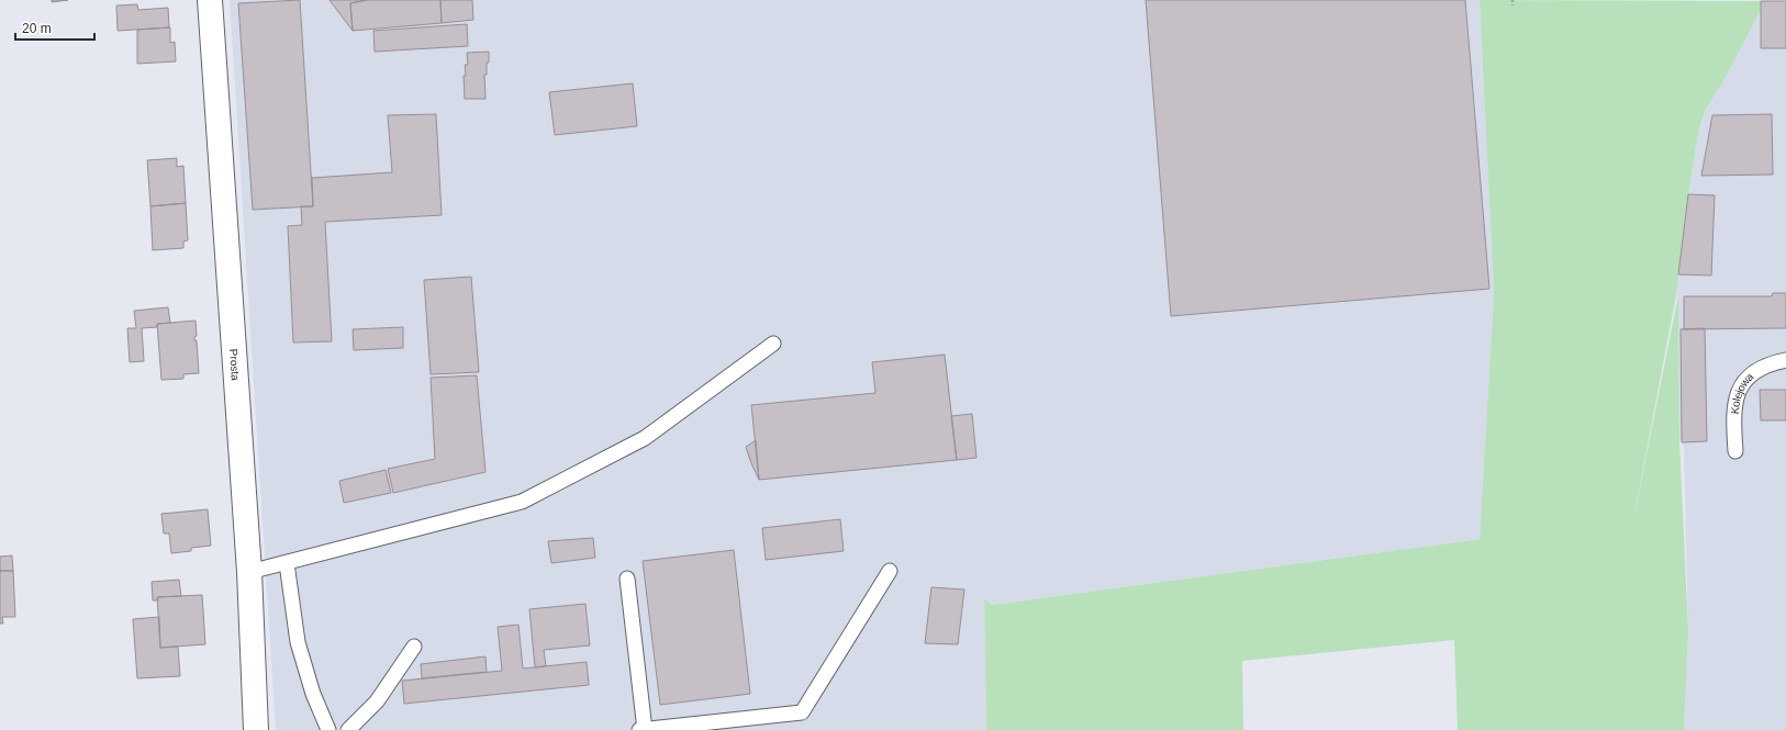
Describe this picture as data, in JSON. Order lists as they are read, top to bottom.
{
  "streets": {
    "main road": ["Prosta"],
    "lane": ["Kolejowa"]
  },
  "scale_bar": "20 m"
}
